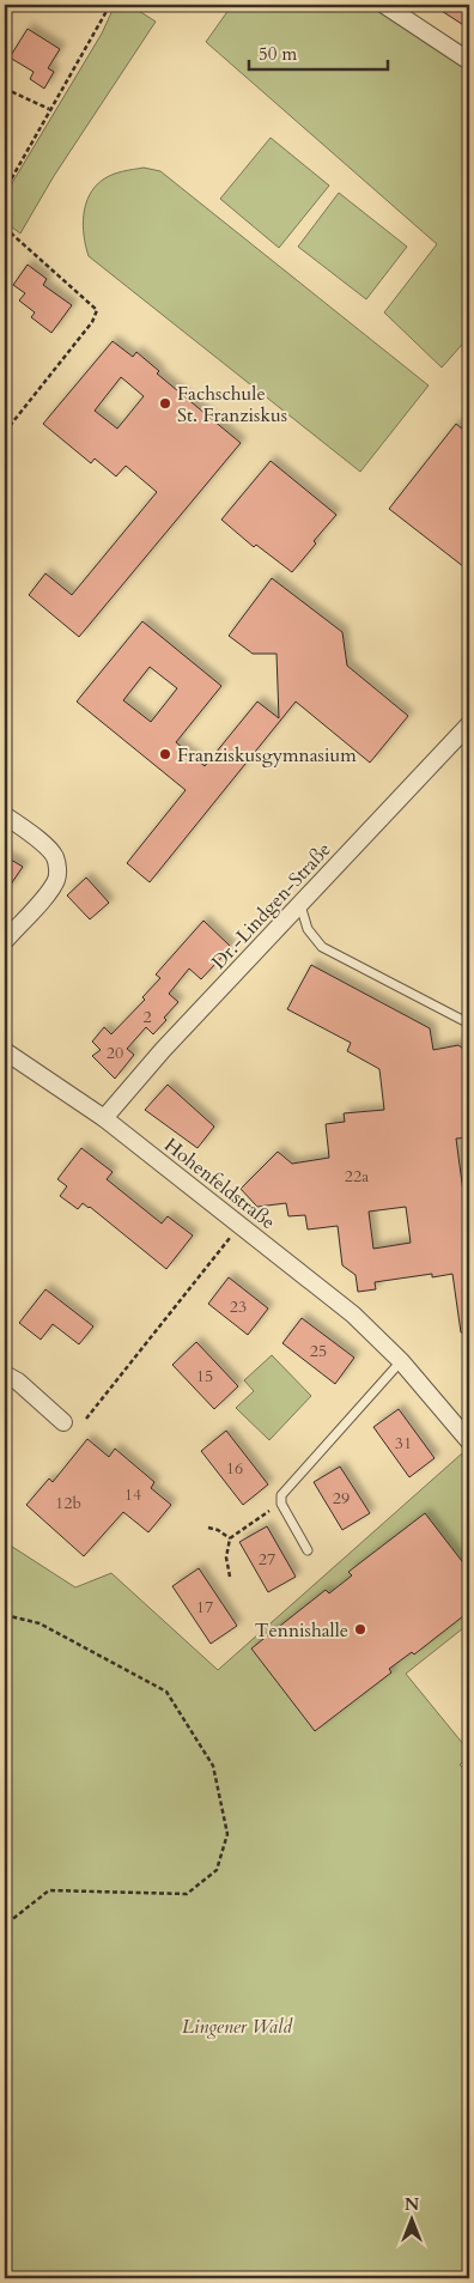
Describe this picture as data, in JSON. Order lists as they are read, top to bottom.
{
  "streets": {
    "street": ["Dr.-Lindgen-Straße", "Hohenfeldstraße"]
  },
  "crossings": [
    ["Dr.-Lindgen-Straße", "Hohenfeldstraße"]
  ],
  "parks": ["Lingener Wald"],
  "places": ["Fachschule St. Franziskus", "Franziskusgymnasium", "Tennishalle"],
  "house_numbers": [
    "2",
    "20",
    "22a",
    "23",
    "25",
    "15",
    "31",
    "16",
    "14",
    "29",
    "12b",
    "27",
    "17"
  ],
  "scale_bar": "50 m",
  "north": "top"
}
